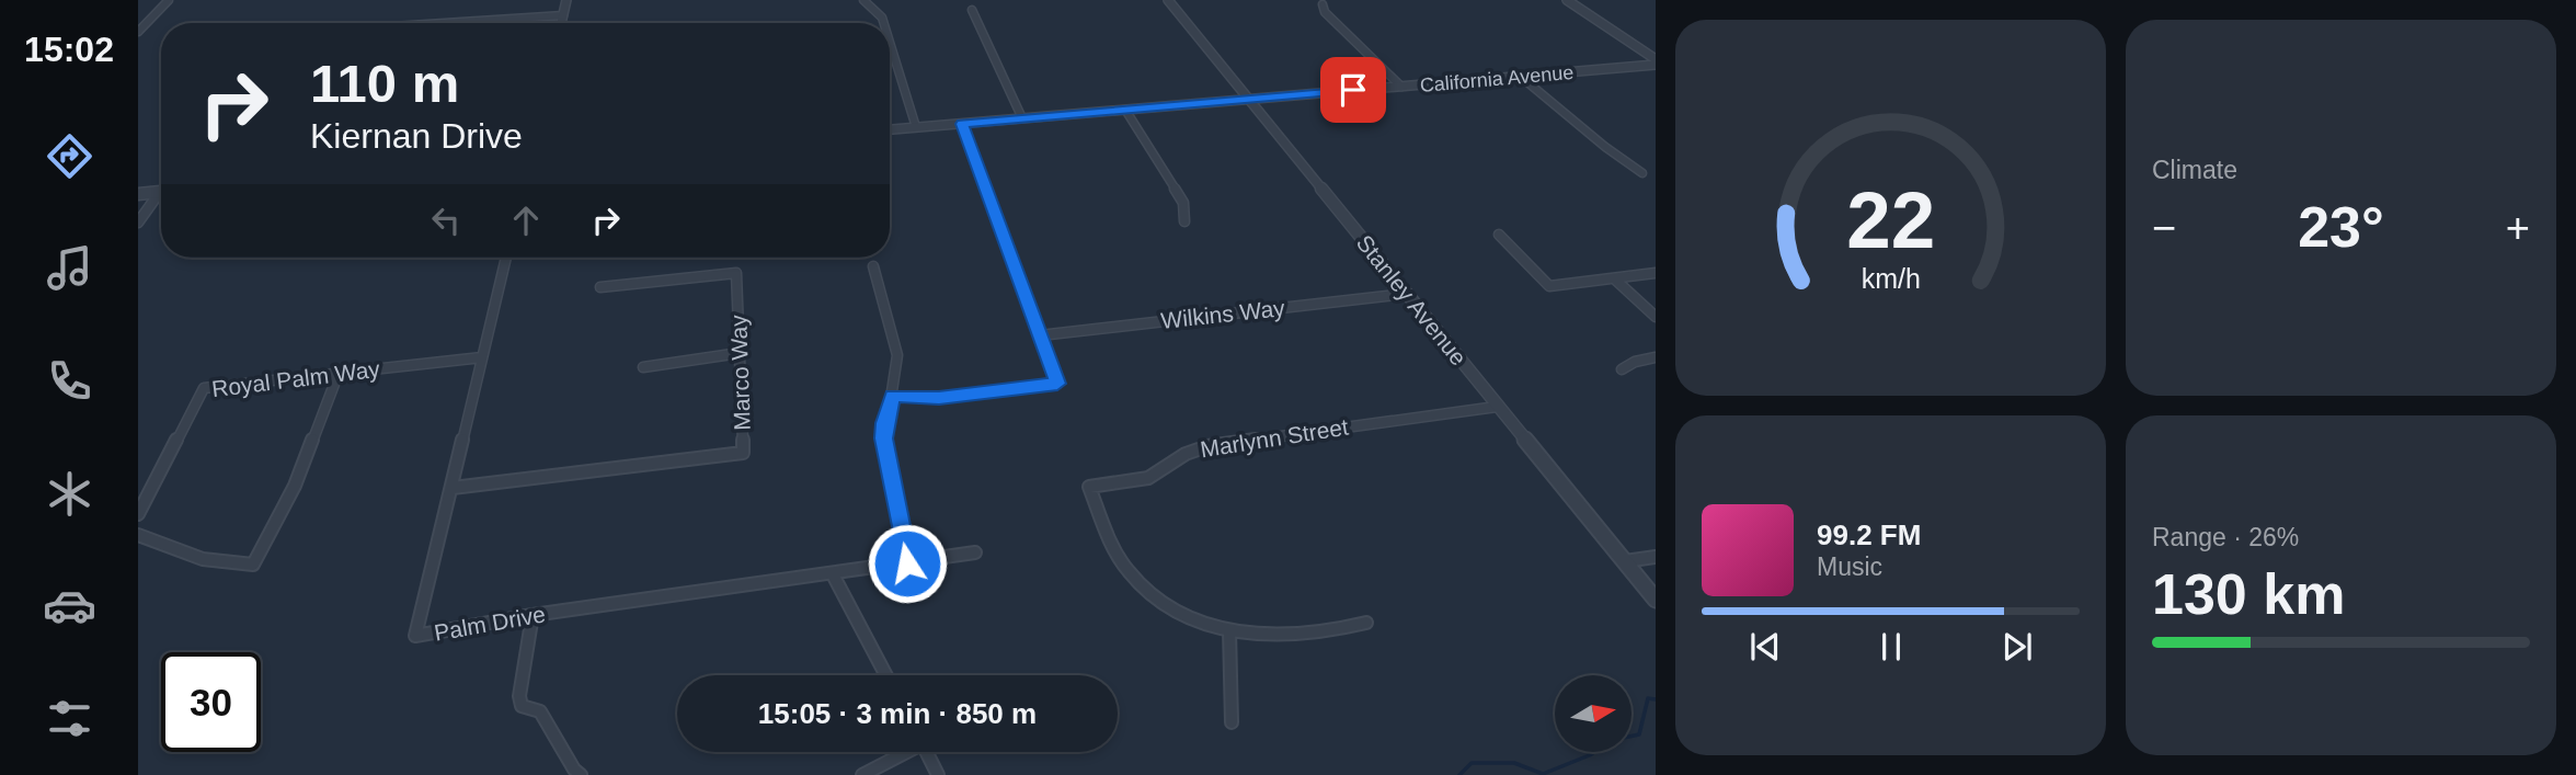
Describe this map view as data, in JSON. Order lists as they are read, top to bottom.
{
  "streets": {
    "street": [
      "California Avenue",
      "Stanley Avenue",
      "Wilkins Way",
      "Marco Way",
      "Royal Palm Way",
      "Marlynn Street",
      "Palm Drive"
    ]
  },
  "crossings": [
    ["California Avenue", "Stanley Avenue"],
    ["Stanley Avenue", "Wilkins Way"],
    ["Stanley Avenue", "Marlynn Street"],
    ["Marco Way", "Palm Drive"],
    ["Royal Palm Way", "Palm Drive"]
  ],
  "north": "right",
  "page": {
    "tabs": "15:02",
    "tile": [
      "Climate",
      ["Range · 26%", "130 km"]
    ],
    "turn": ["110 m", "Kiernan Drive"],
    "heat": ["−", "23°", "+"],
    "song": ["99.2 FM", "Music"],
    "limit": "30",
    "trip": "15:05 · 3 min · 850 m",
    "gauge": ["22", "km/h"]
  }
}
